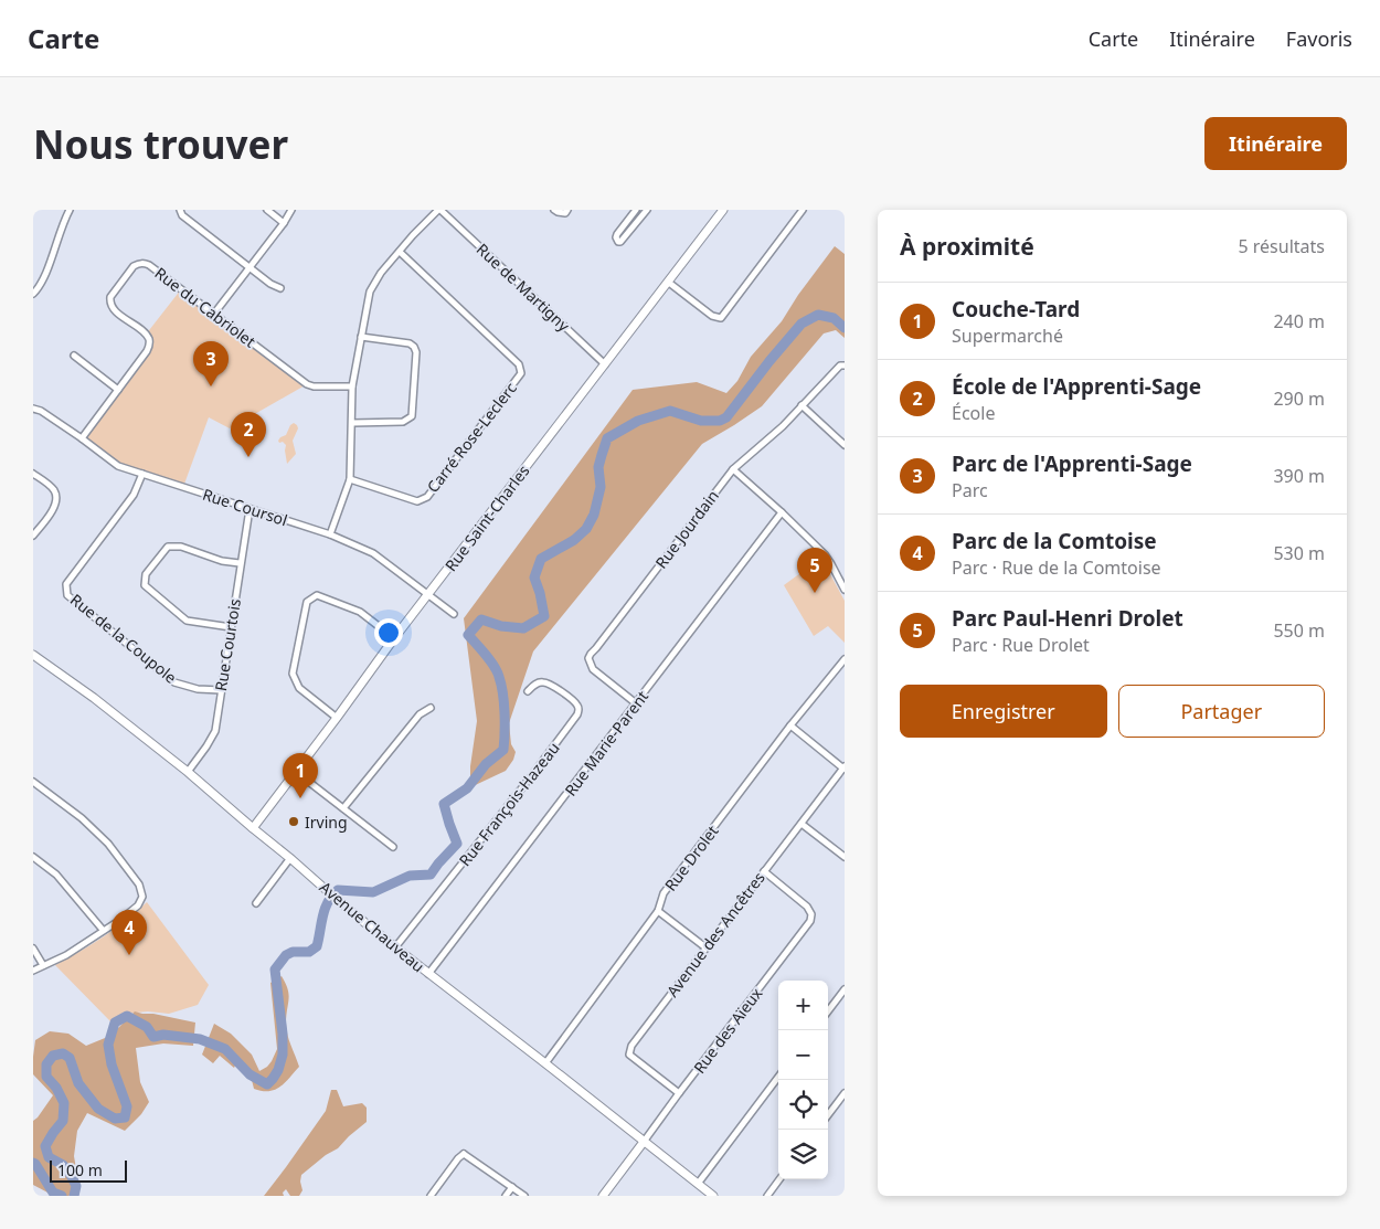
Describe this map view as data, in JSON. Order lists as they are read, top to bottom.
{
  "streets": {
    "main road": ["Rue Saint-Charles", "Avenue Chauveau", "Rue des Aïeux"],
    "street": [
      "Rue de Martigny",
      "Rue du Cabriolet",
      "Carré Rose-Leclerc",
      "Rue Coursol",
      "Rue Jourdain",
      "Rue de la Coupole",
      "Rue Courtois",
      "Rue Marie-Parent",
      "Rue François-Hazeau",
      "Rue Drolet",
      "Avenue des Ancêtres"
    ]
  },
  "crossings": [
    ["Rue de Martigny", "Rue du Cabriolet"],
    ["Rue de Martigny", "Carré Rose-Leclerc"],
    ["Rue de Martigny", "Rue Coursol"],
    ["Rue de Martigny", "Rue Saint-Charles"],
    ["Rue du Cabriolet", "Rue Coursol"],
    ["Rue Coursol", "Rue Saint-Charles"],
    ["Rue Coursol", "Rue de la Coupole"],
    ["Rue Coursol", "Rue Courtois"],
    ["Rue Saint-Charles", "Avenue Chauveau"],
    ["Rue Jourdain", "Rue Marie-Parent"],
    ["Rue de la Coupole", "Rue Courtois"],
    ["Rue Courtois", "Avenue Chauveau"],
    ["Rue Marie-Parent", "Avenue Chauveau"],
    ["Rue François-Hazeau", "Avenue Chauveau"],
    ["Rue Drolet", "Avenue Chauveau"],
    ["Avenue Chauveau", "Rue des Aïeux"],
    ["Avenue des Ancêtres", "Rue des Aïeux"]
  ],
  "places": ["Irving"],
  "scale_bar": "100 m",
  "page": {
    "header": "Carte",
    "nav": ["Carte", "Itinéraire", "Favoris"],
    "buttons": [
      "Itinéraire",
      ["Enregistrer", "Partager"]
    ],
    "title": "Nous trouver",
    "heading": ["À proximité", "5 résultats"],
    "list": [
      {
        "mark": "1",
        "name": "Couche-Tard",
        "note": "Supermarché",
        "value": "240 m"
      },
      {
        "mark": "2",
        "name": "École de l'Apprenti-Sage",
        "note": "École",
        "value": "290 m"
      },
      {
        "mark": "3",
        "name": "Parc de l'Apprenti-Sage",
        "note": "Parc",
        "value": "390 m"
      },
      {
        "mark": "4",
        "name": "Parc de la Comtoise",
        "note": "Parc · Rue de la Comtoise",
        "value": "530 m"
      },
      {
        "mark": "5",
        "name": "Parc Paul-Henri Drolet",
        "note": "Parc · Rue Drolet",
        "value": "550 m"
      }
    ],
    "pins": [
      "3",
      "2",
      "5",
      "1",
      "4"
    ],
    "map_buttons": ["+", "−"],
    "scale": "100 m"
  }
}
